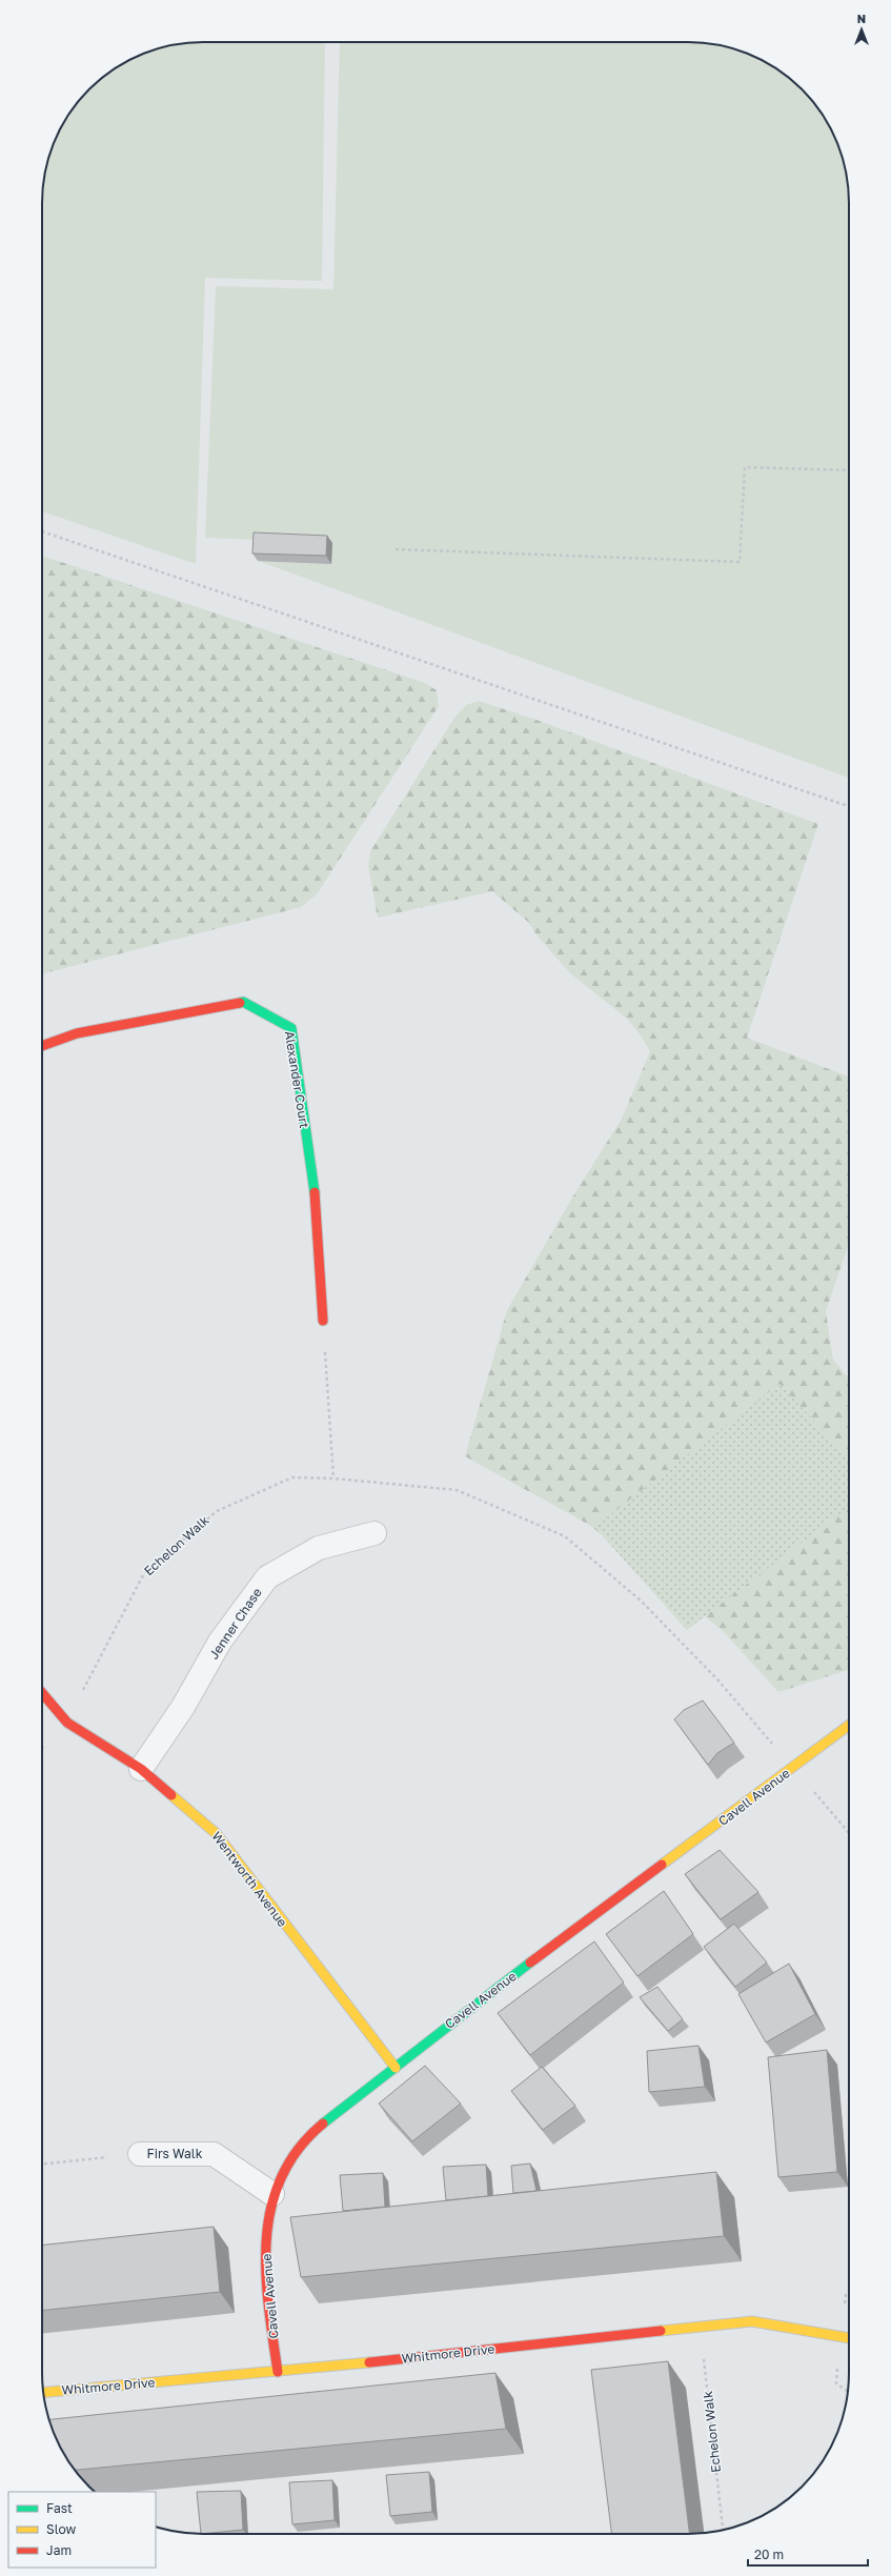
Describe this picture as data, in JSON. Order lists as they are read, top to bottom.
{
  "streets": {
    "street": [
      "Alexander Court",
      "Jenner Chase",
      "Cavell Avenue",
      "Wentworth Avenue",
      "Firs Walk",
      "Whitmore Drive"
    ],
    "path": ["Echelon Walk"]
  },
  "crossings": [
    ["Echelon Walk", "Cavell Avenue"],
    ["Echelon Walk", "Wentworth Avenue"],
    ["Echelon Walk", "Whitmore Drive"],
    ["Jenner Chase", "Wentworth Avenue"],
    ["Cavell Avenue", "Wentworth Avenue"],
    ["Cavell Avenue", "Firs Walk"],
    ["Cavell Avenue", "Whitmore Drive"]
  ],
  "legend": ["Fast", "Slow", "Jam"],
  "scale_bar": "20 m",
  "north": "top"
}
